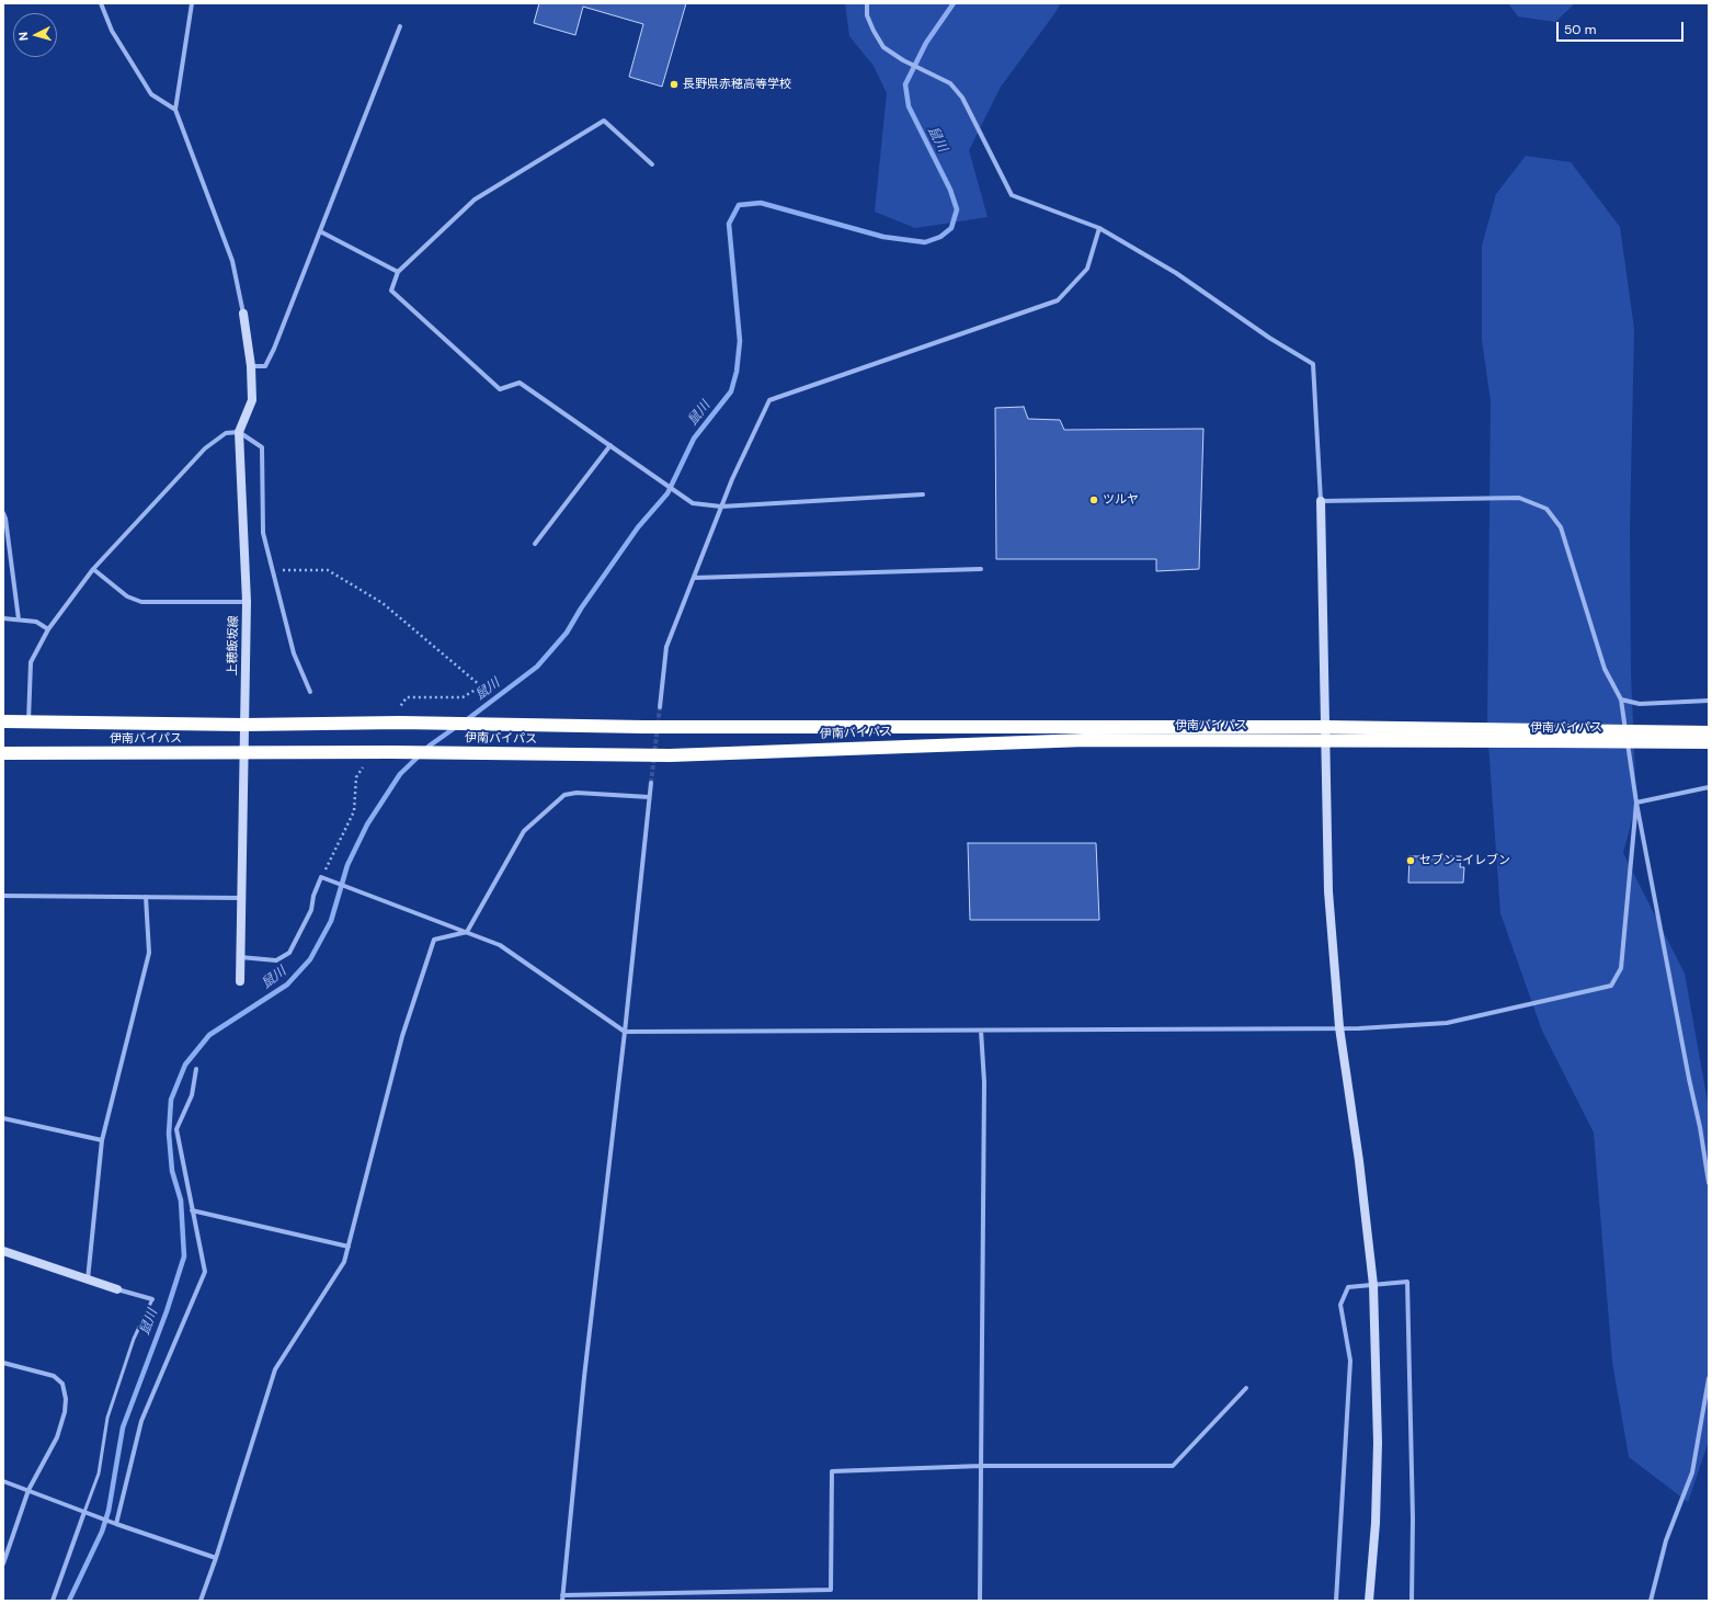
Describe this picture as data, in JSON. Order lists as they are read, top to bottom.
{
  "streets": {
    "highway": ["伊南バイパス"],
    "street": ["上穂飯坂線"]
  },
  "crossings": [
    ["上穂飯坂線", "伊南バイパス"]
  ],
  "water": ["鼠川"],
  "places": ["長野県赤穂高等学校", "ツルヤ", "セブン-イレブン"],
  "scale_bar": "50 m",
  "north": "left"
}
